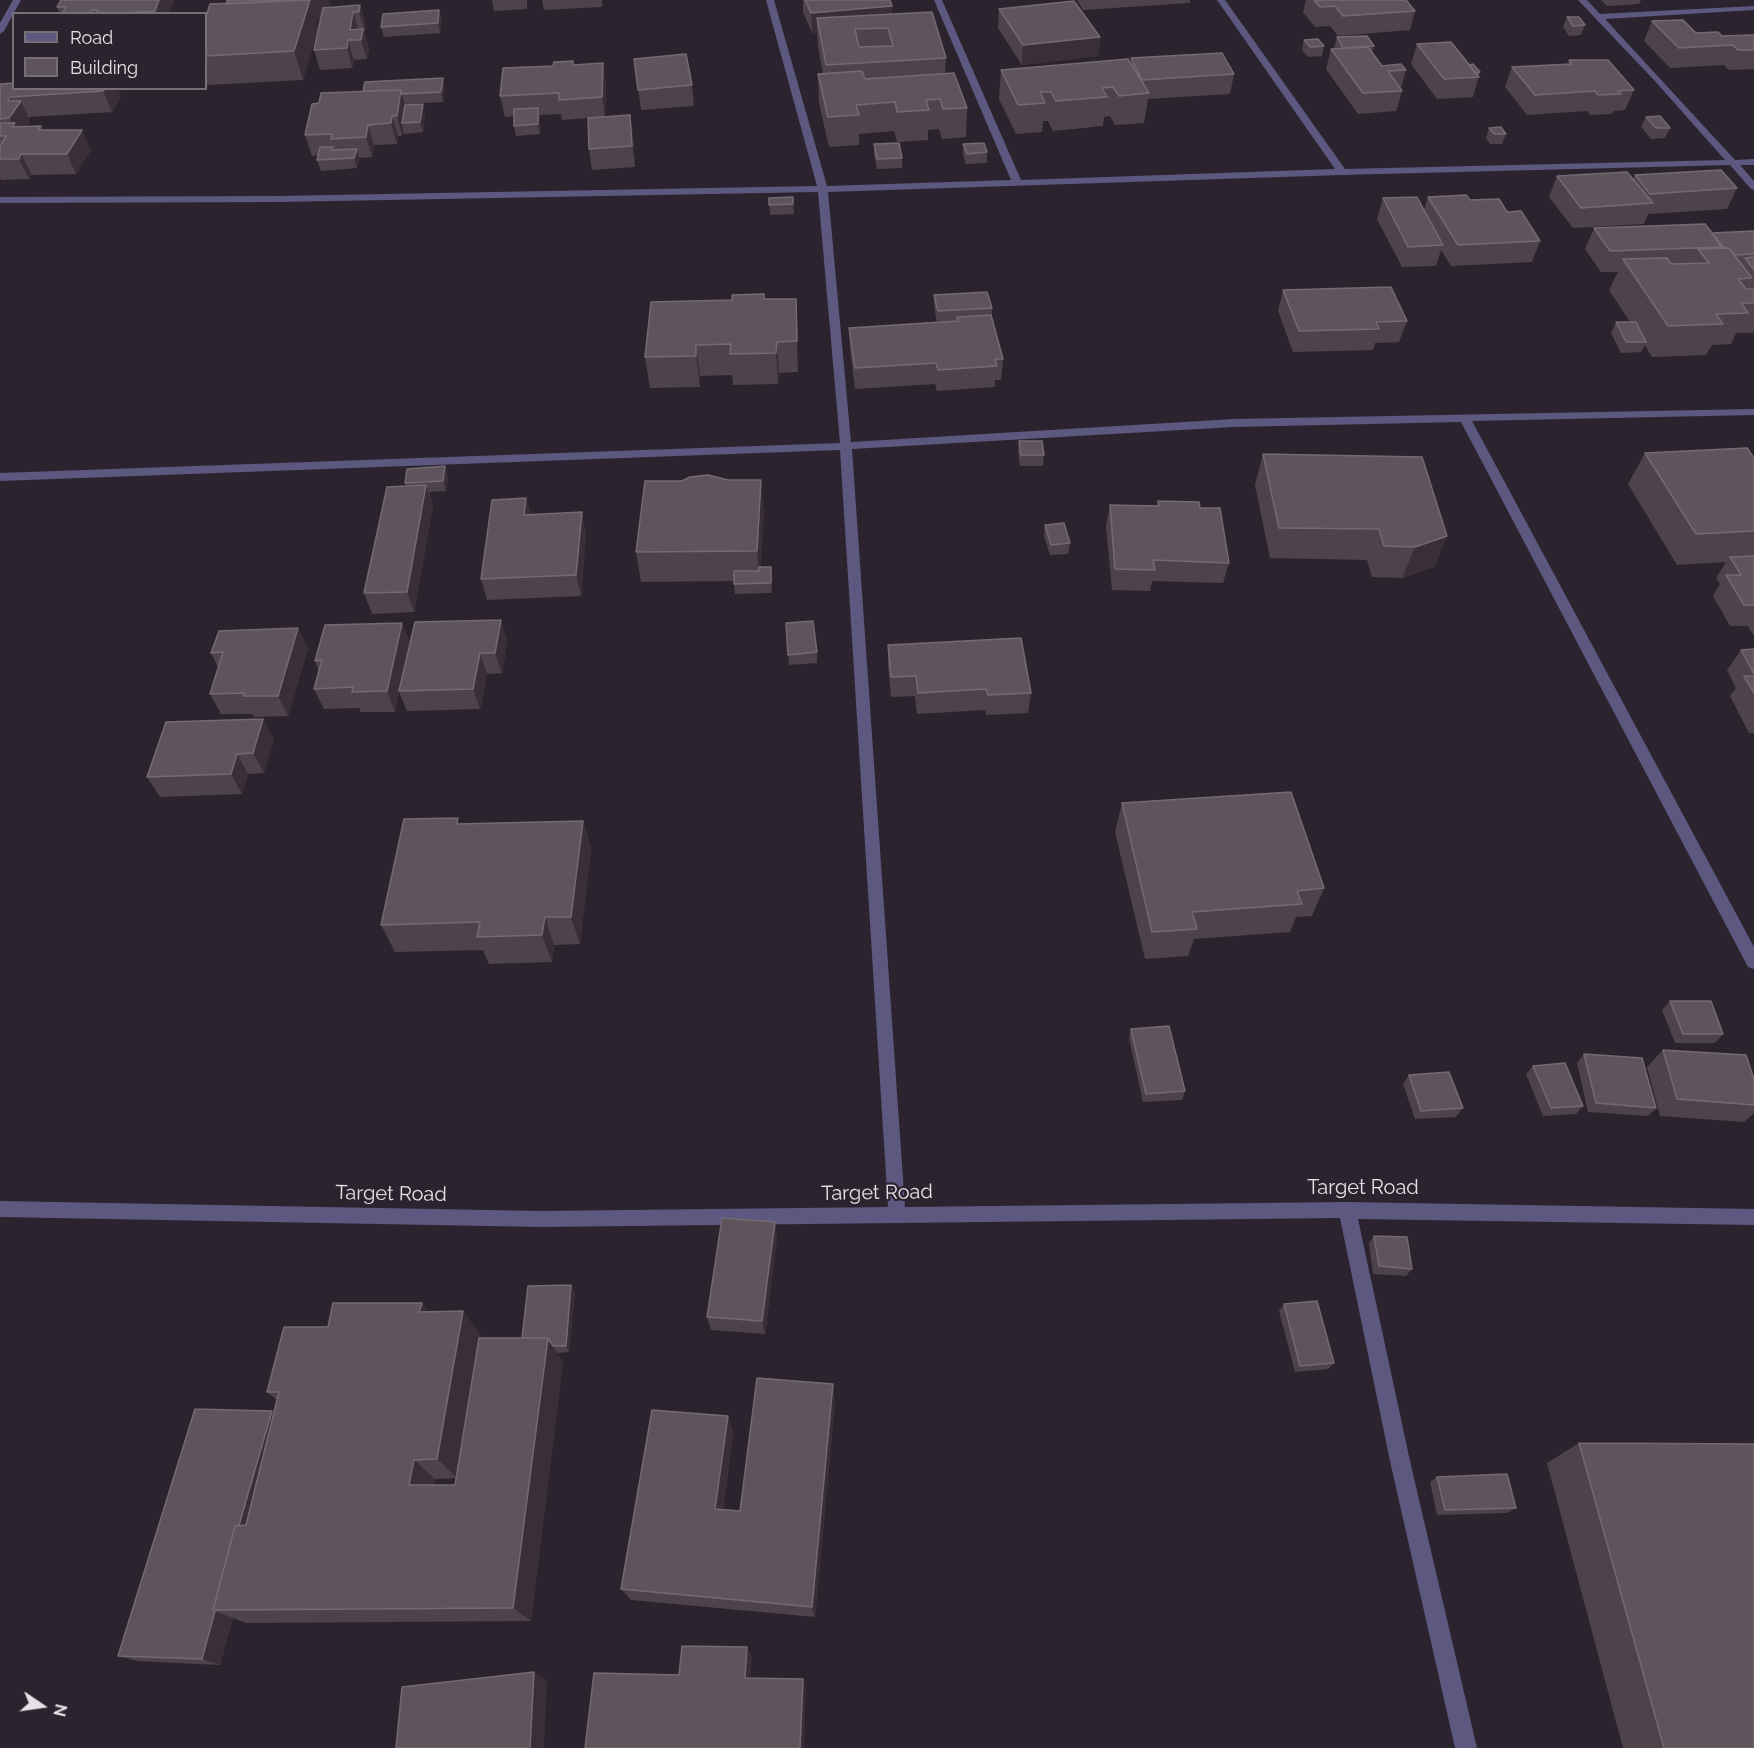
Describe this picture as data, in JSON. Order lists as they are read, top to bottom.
{
  "streets": {
    "street": ["Target Road"]
  },
  "legend": ["Road", "Building"],
  "north": "right"
}
